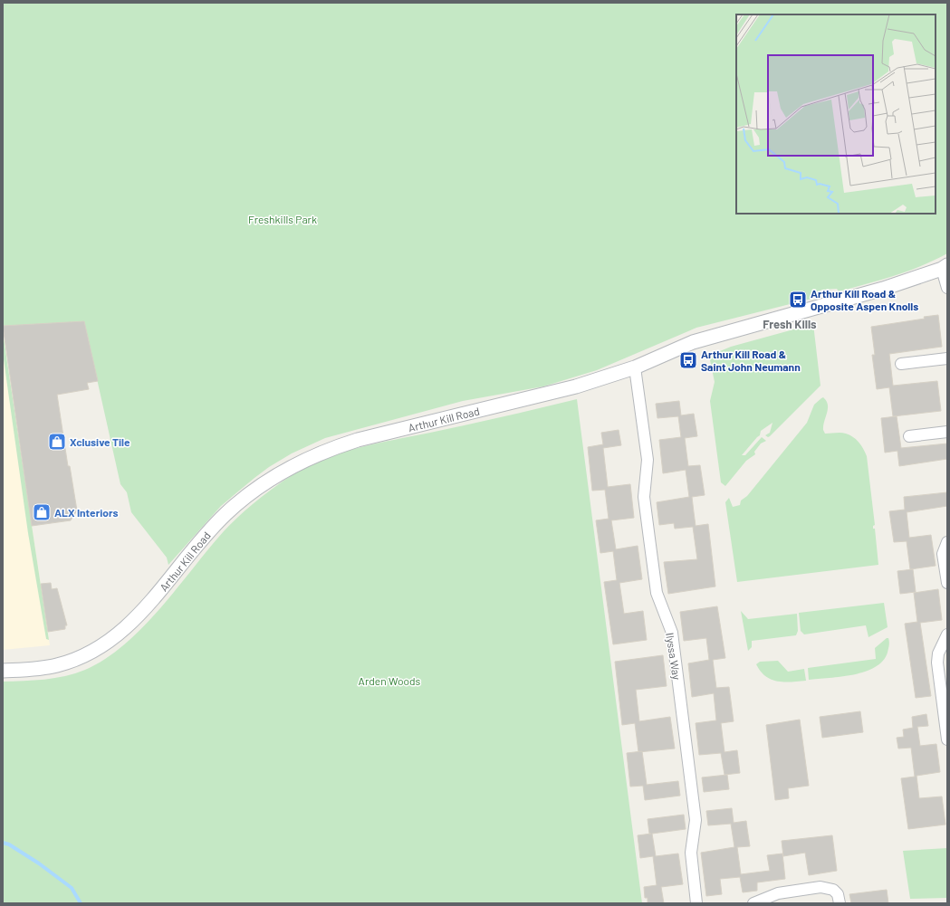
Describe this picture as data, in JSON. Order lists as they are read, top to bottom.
{
  "streets": {
    "street": ["Arthur Kill Road", "Ilyssa Way"]
  },
  "crossings": [
    ["Arthur Kill Road", "Ilyssa Way"]
  ],
  "districts": ["Fresh Kills"],
  "parks": ["Freshkills Park", "Arden Woods"],
  "places": {
    "bus stop": ["Arthur Kill Road & Opposite Aspen Knolls", "Arthur Kill Road & Saint John Neumann"],
    "shop": ["Xclusive Tile", "ALX Interiors"]
  }
}
